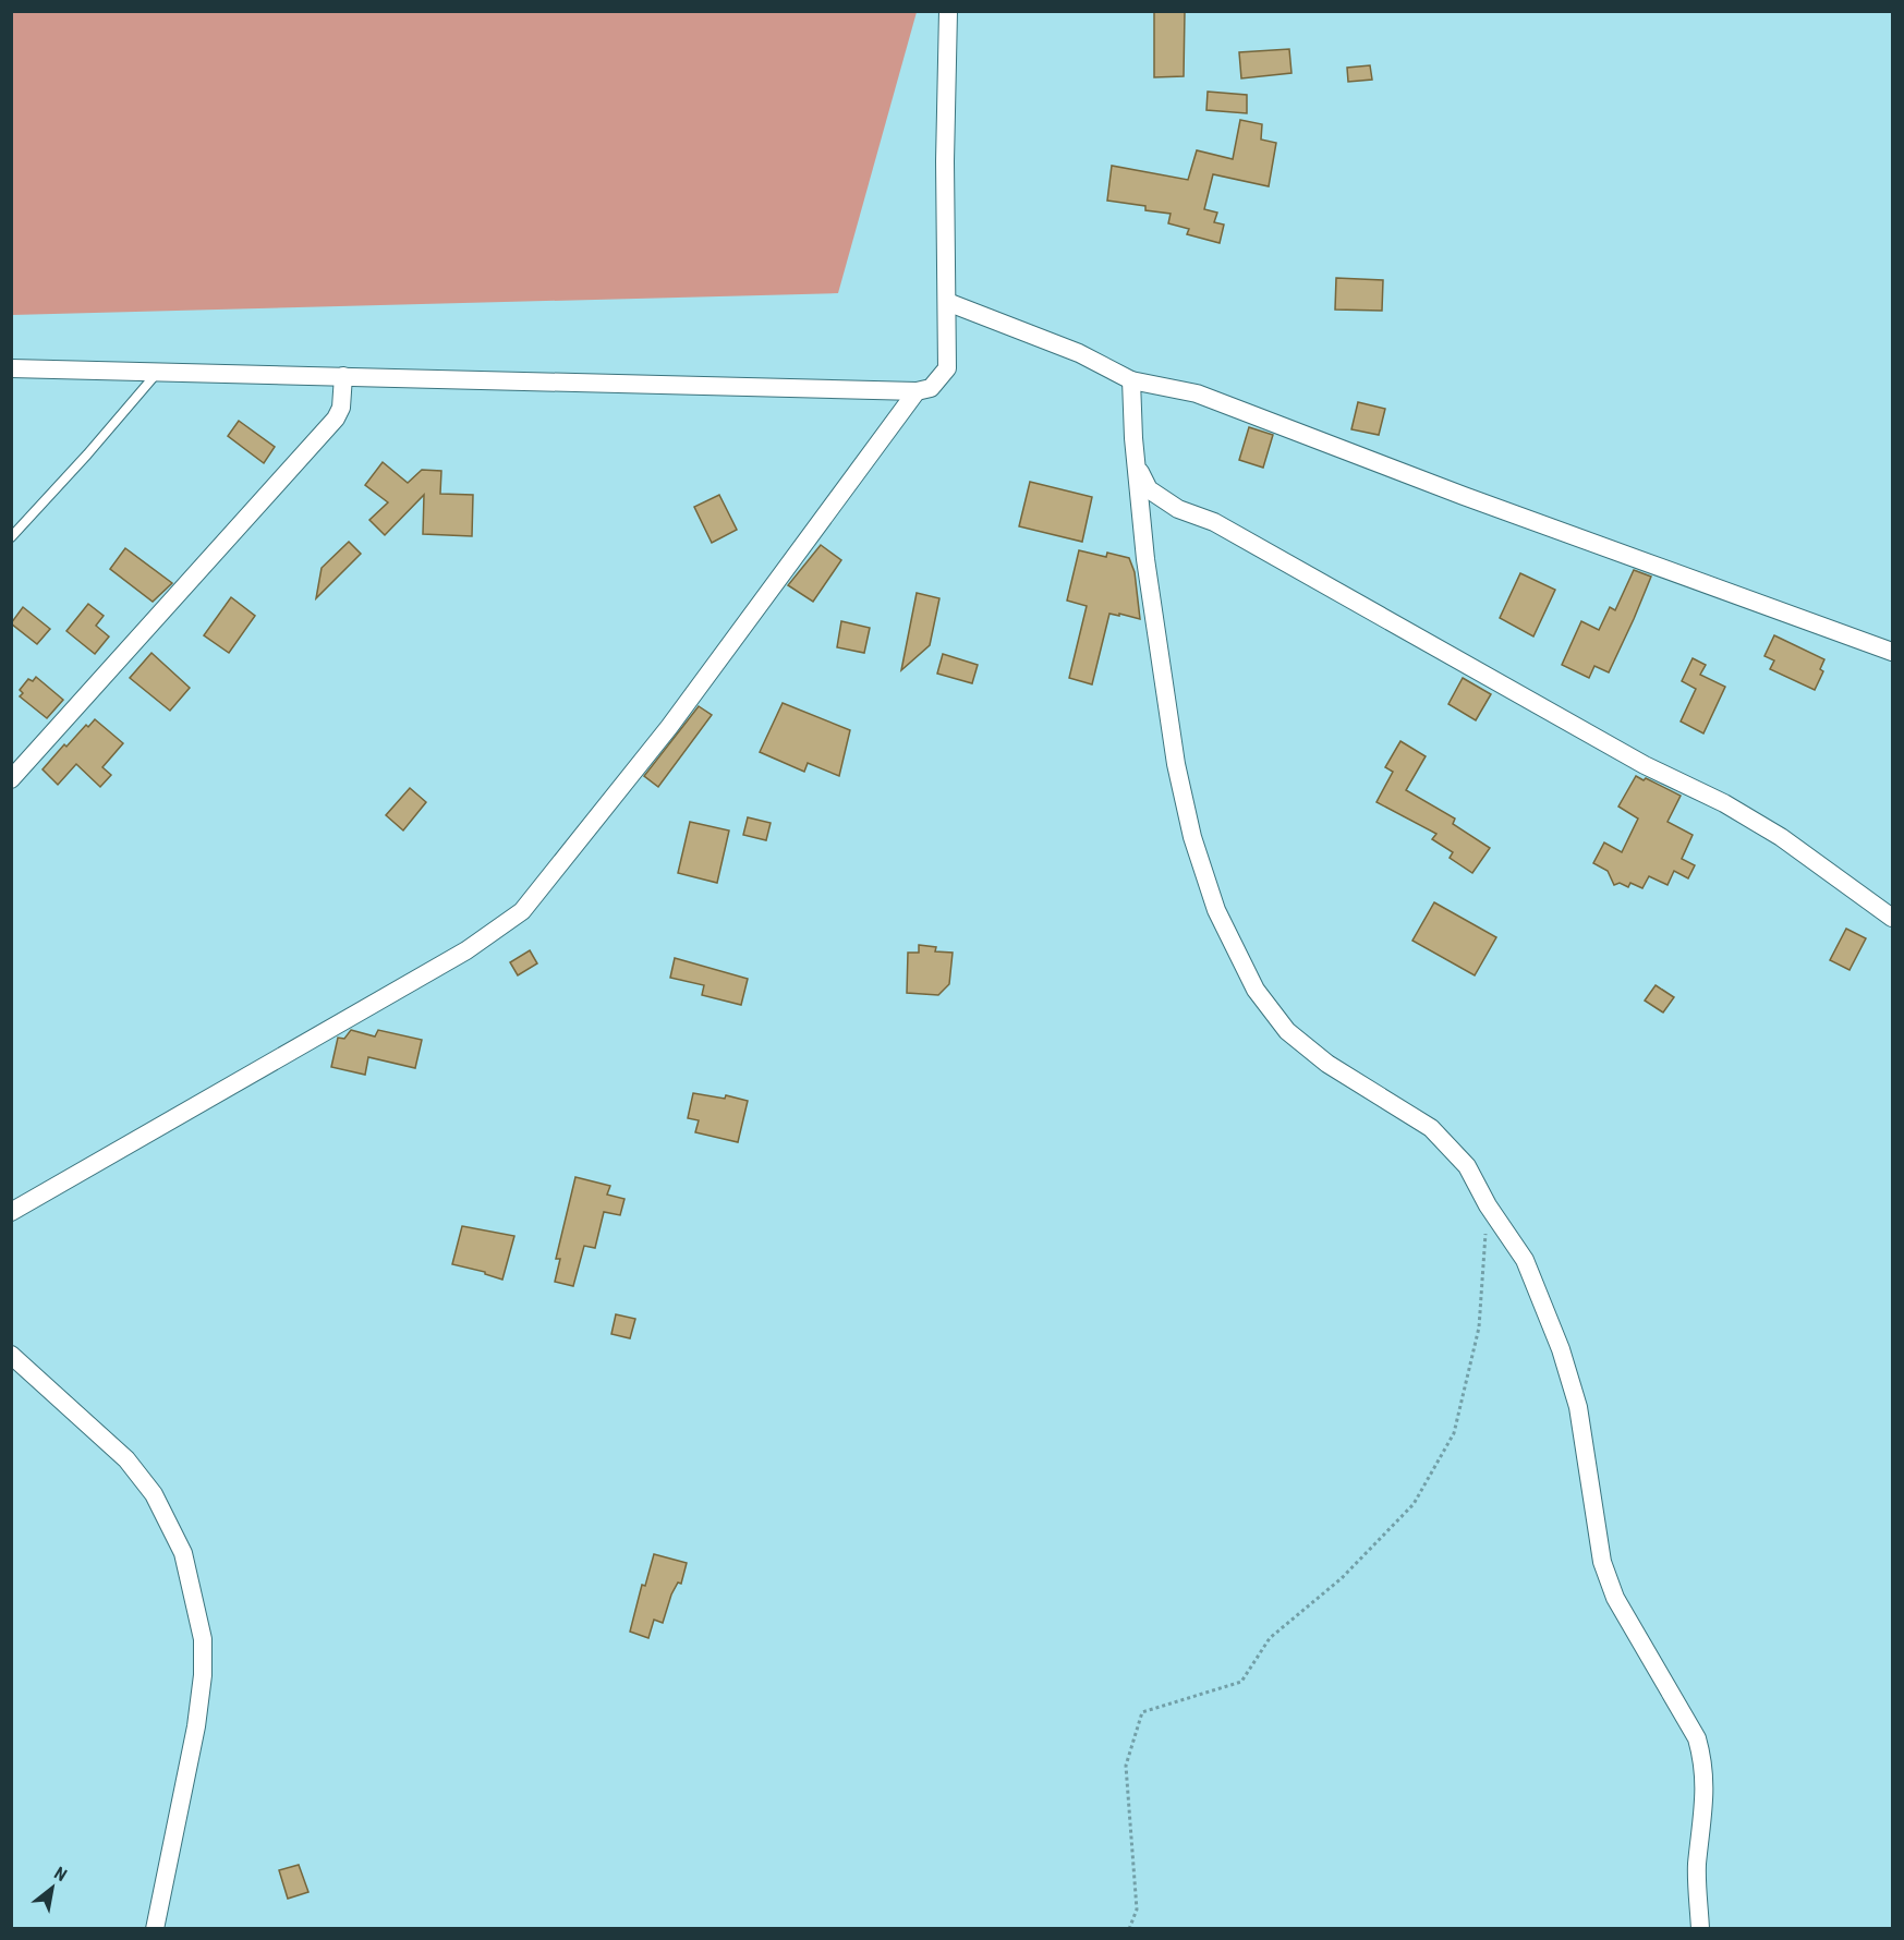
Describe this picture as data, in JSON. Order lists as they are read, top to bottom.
{
  "north": "top right"
}
